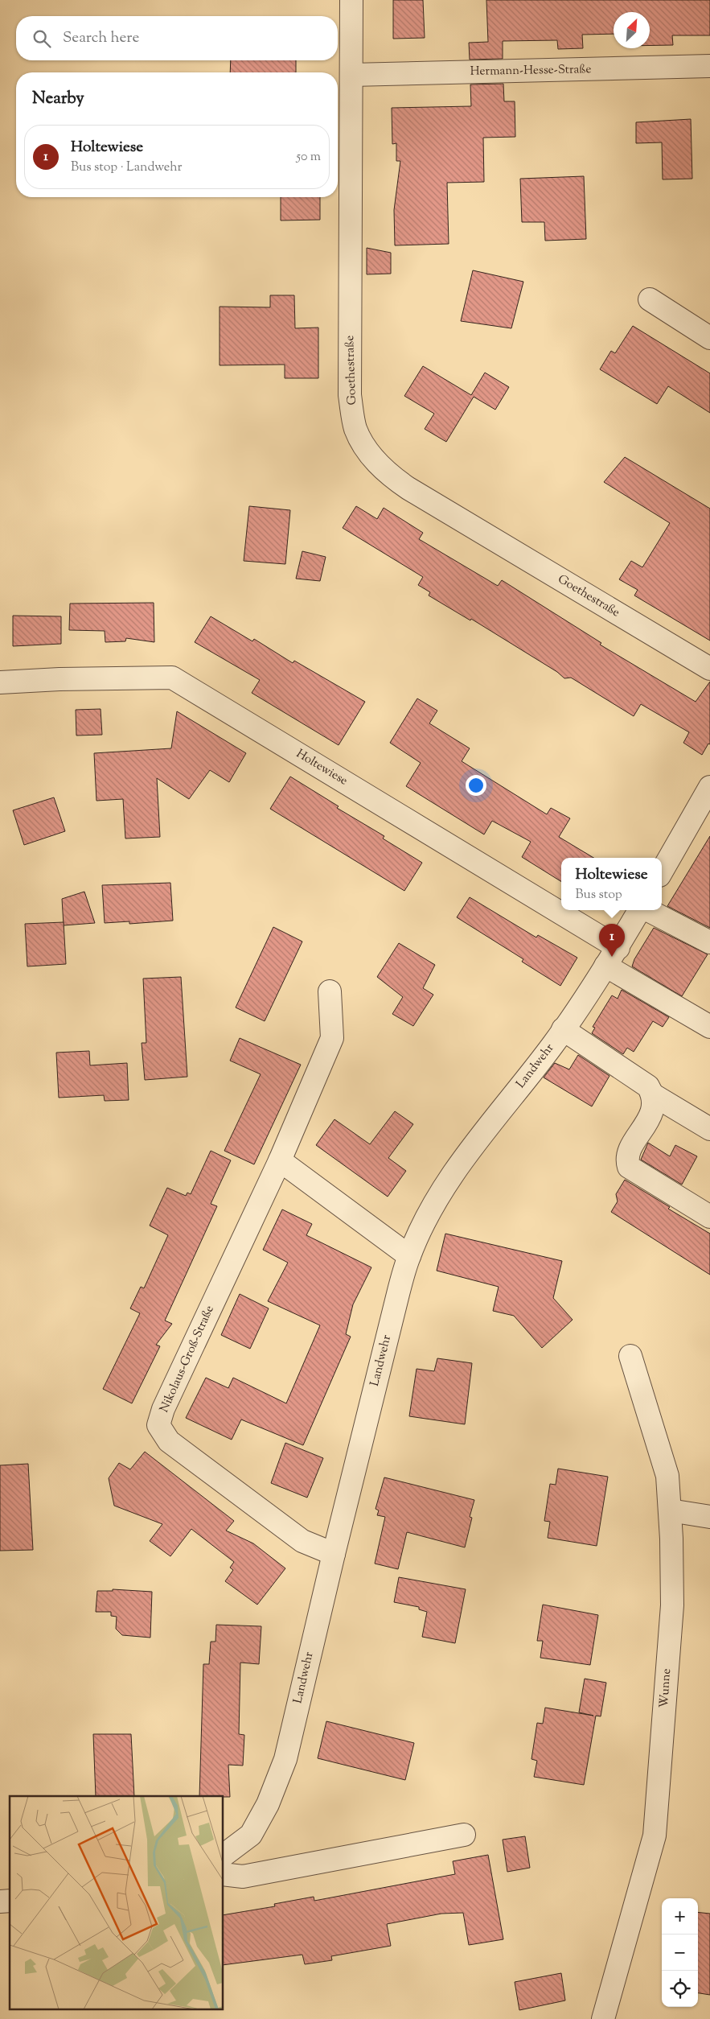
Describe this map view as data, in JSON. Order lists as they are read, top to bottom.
{
  "streets": {
    "street": [
      "Hermann-Hesse-Straße",
      "Goethestraße",
      "Holtewiese",
      "Landwehr",
      "Nikolaus-Groß-Straße",
      "Wunne"
    ]
  },
  "crossings": [
    ["Hermann-Hesse-Straße", "Goethestraße"],
    ["Holtewiese", "Landwehr"],
    ["Landwehr", "Nikolaus-Groß-Straße"]
  ],
  "north": "top right",
  "page": {
    "search": "Search here",
    "heading": "Nearby",
    "list": [
      {
        "mark": "1",
        "name": "Holtewiese",
        "note": "Bus stop · Landwehr",
        "value": "50 m"
      }
    ],
    "popup": ["Holtewiese", "Bus stop"],
    "pins": "1",
    "map_buttons": ["+", "−"]
  }
}
